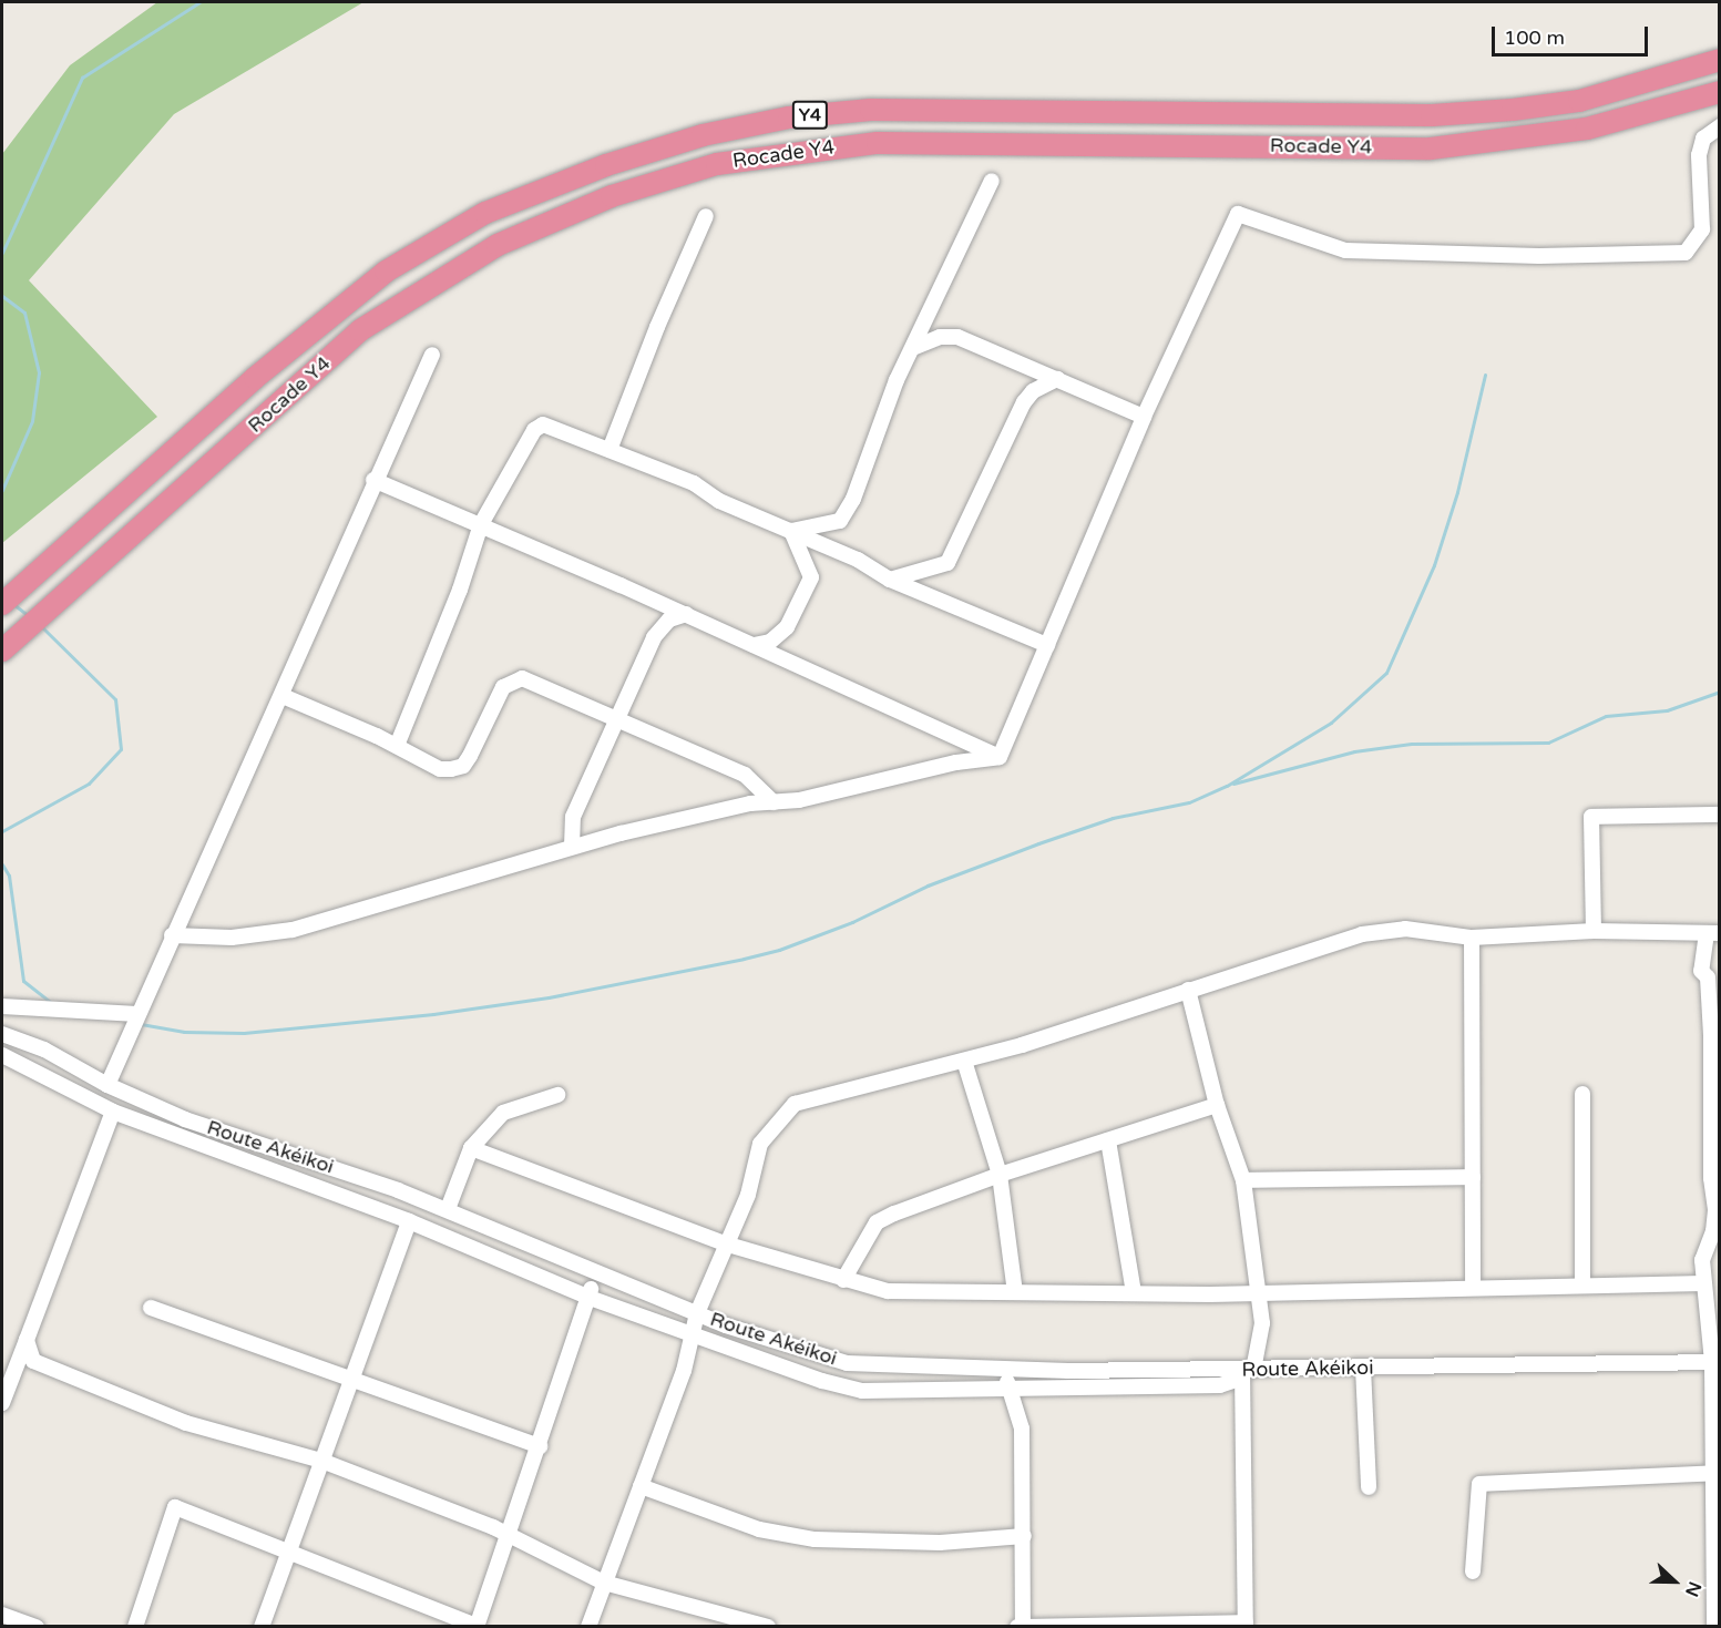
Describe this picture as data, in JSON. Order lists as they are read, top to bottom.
{
  "streets": {
    "highway": ["Y4", "Rocade Y4"],
    "street": ["Route Akéikoi"]
  },
  "scale_bar": "100 m",
  "north": "right"
}
